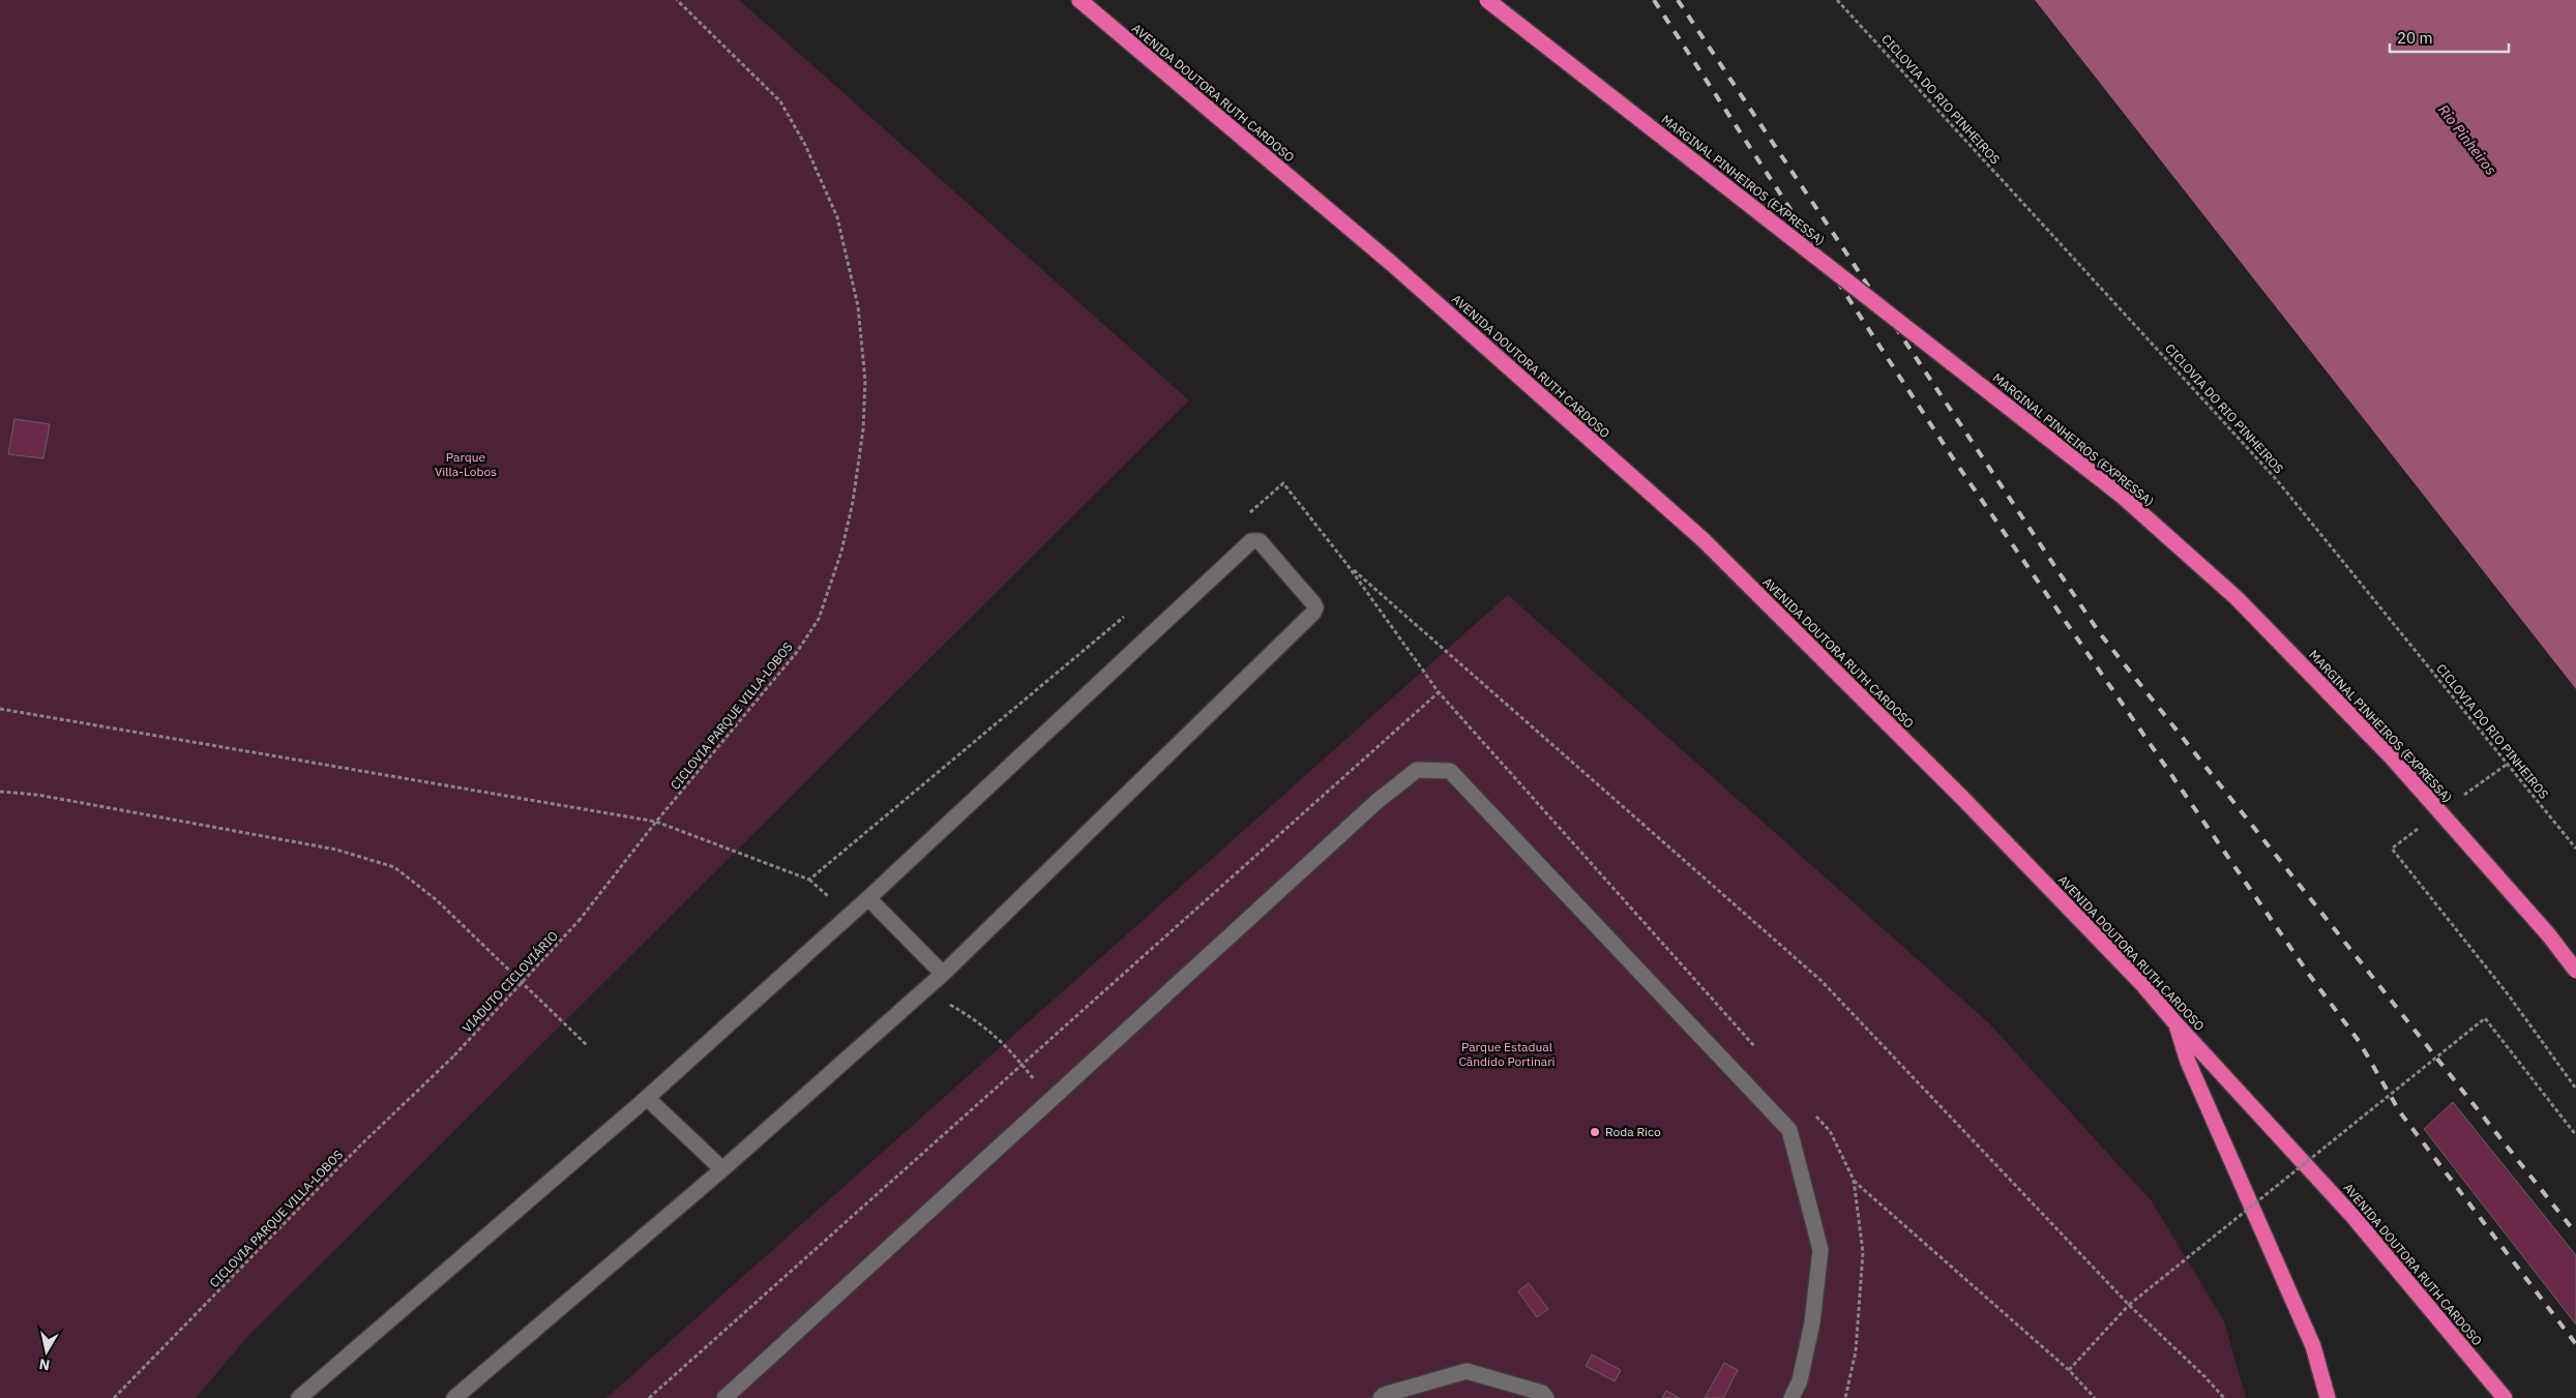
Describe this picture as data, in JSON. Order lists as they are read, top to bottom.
{
  "streets": {
    "highway": ["AVENIDA DOUTORA RUTH CARDOSO", "MARGINAL PINHEIROS (EXPRESSA)"],
    "path": ["CICLOVIA DO RIO PINHEIROS", "CICLOVIA PARQUE VILLA-LOBOS", "VIADUTO CICLOVIÁRIO"]
  },
  "crossings": [
    ["CICLOVIA PARQUE VILLA-LOBOS", "VIADUTO CICLOVIÁRIO"]
  ],
  "water": ["Rio Pinheiros"],
  "parks": ["Parque Villa-Lobos", "Parque Estadual Cândido Portinari"],
  "places": ["Roda Rico"],
  "scale_bar": "20 m",
  "north": "bottom"
}
